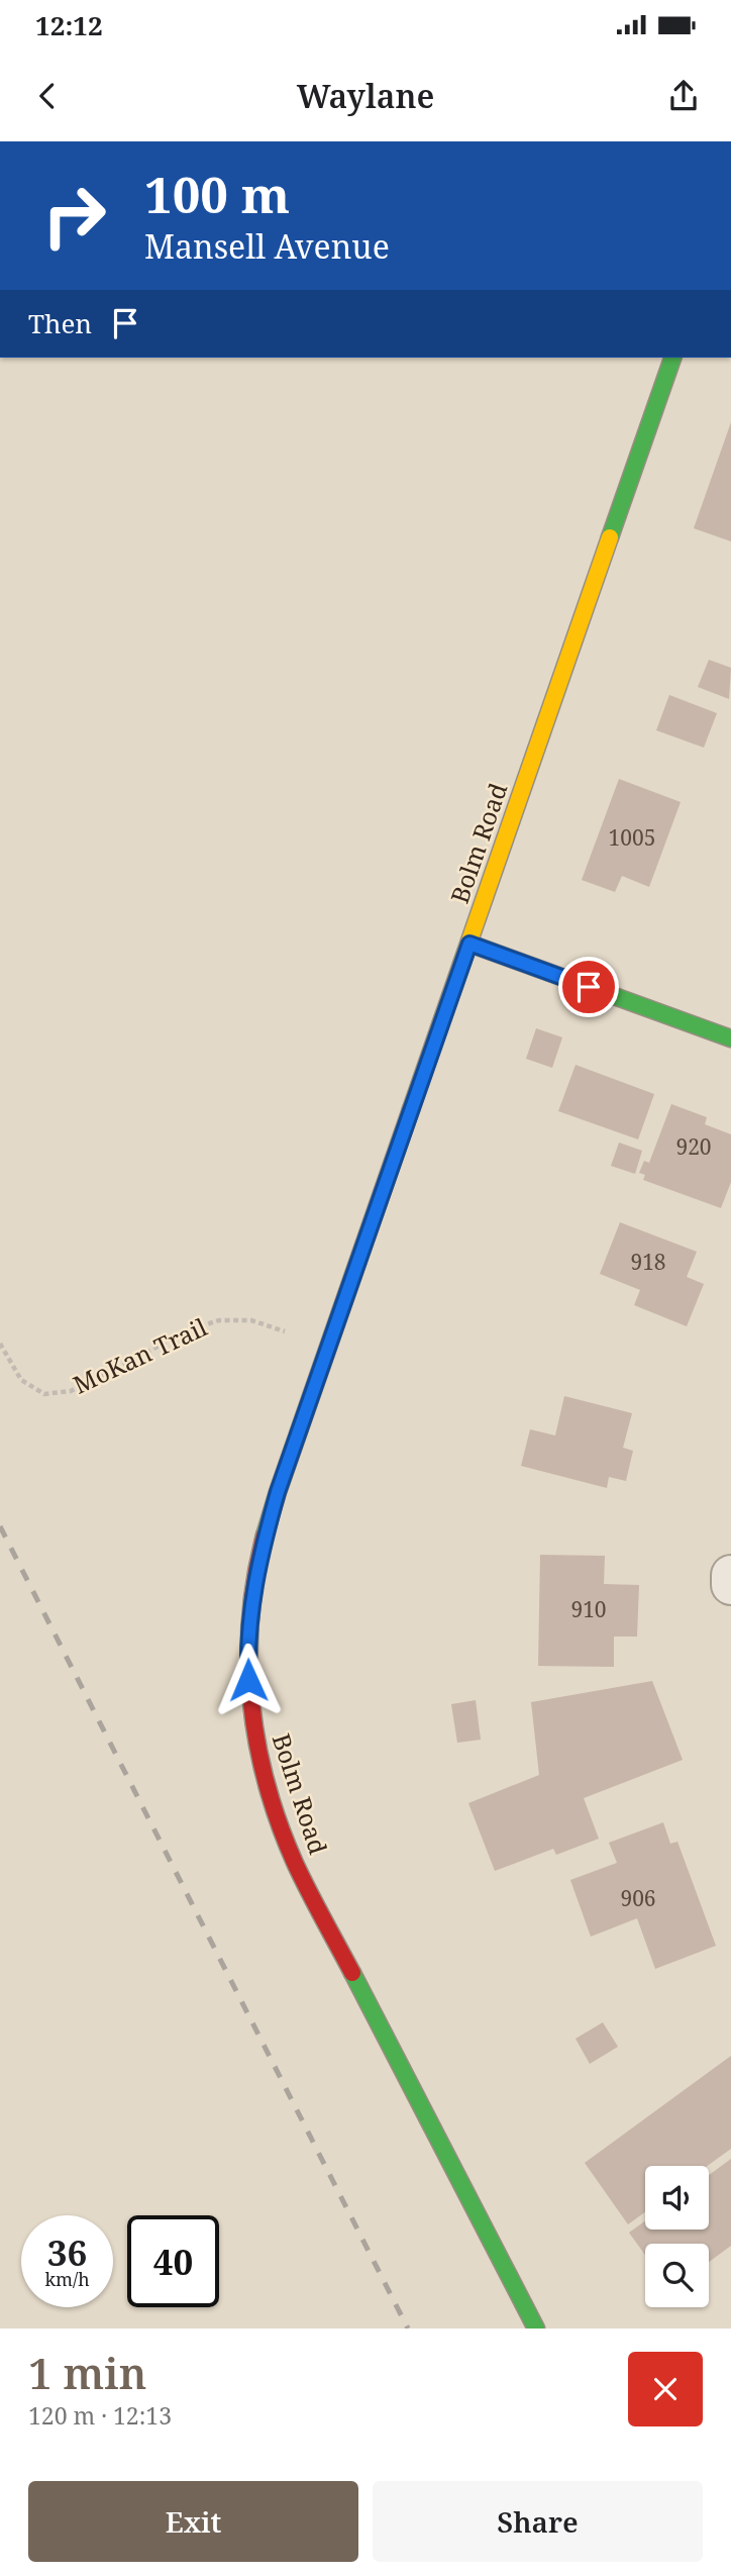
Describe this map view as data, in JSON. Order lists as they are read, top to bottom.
{
  "streets": {
    "street": ["Bolm Road"],
    "path": ["MoKan Trail"]
  },
  "house_numbers": [
    "1005",
    "920",
    "918",
    "910",
    "906"
  ],
  "page": {
    "status": "12:12",
    "header": "Waylane",
    "turn": ["100 m", "Mansell Avenue"],
    "then": "Then",
    "speed": "36 km/h",
    "limit": "40",
    "heading": ["1 min", "120 m · 12:13"],
    "buttons": ["Exit", "Share"]
  }
}
